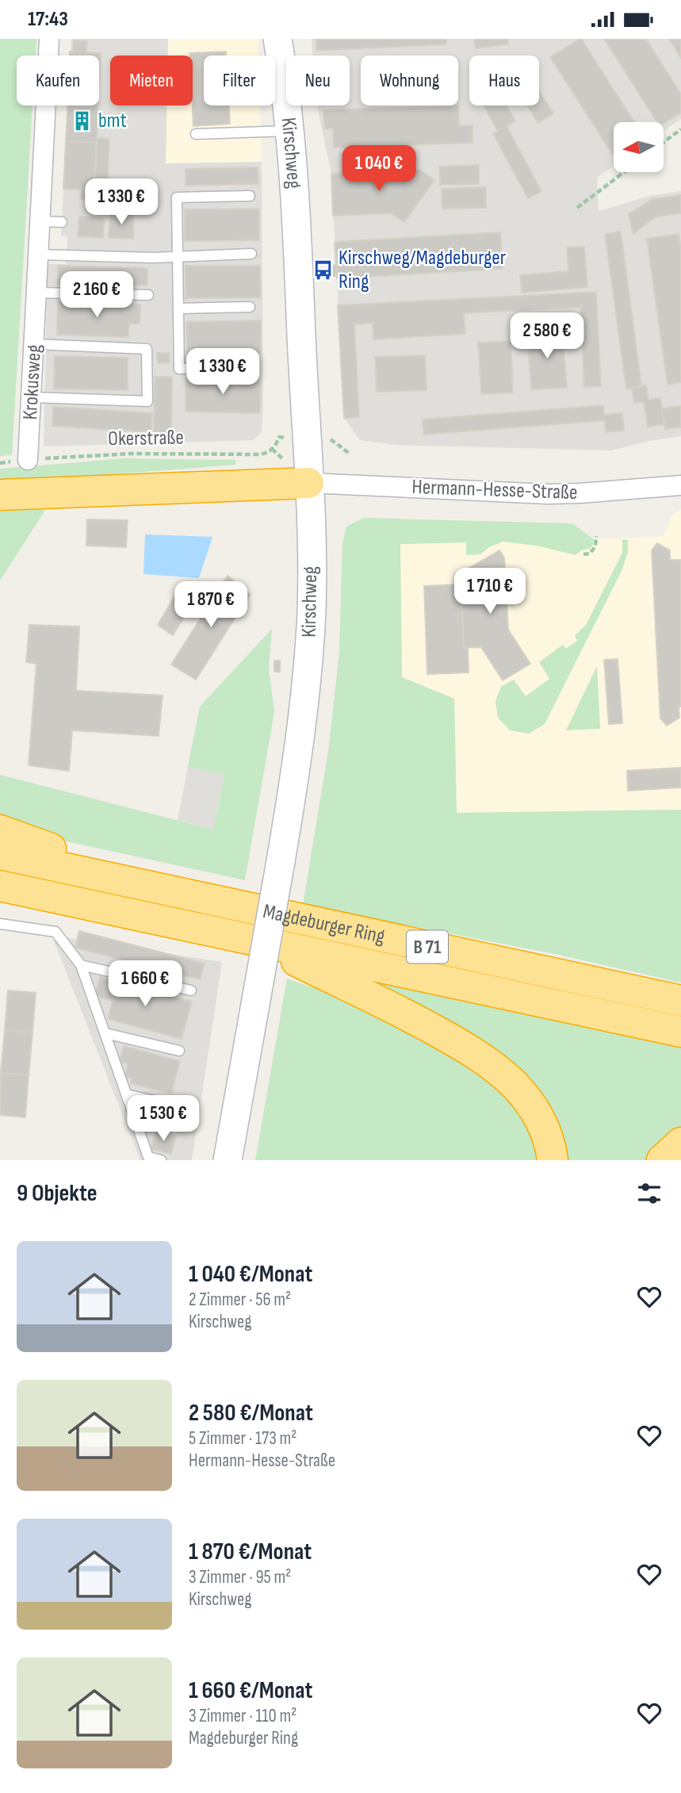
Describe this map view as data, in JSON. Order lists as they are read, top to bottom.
{
  "streets": {
    "highway": ["Magdeburger Ring", "B 71"],
    "main road": ["Kirschweg"],
    "street": ["Krokusweg", "Hermann-Hesse-Straße"],
    "path": ["Okerstraße"]
  },
  "crossings": [
    ["Kirschweg", "Hermann-Hesse-Straße"],
    ["Krokusweg", "Okerstraße"]
  ],
  "places": {
    "building": ["bmt"],
    "bus stop": ["Kirschweg/Magdeburger Ring"]
  },
  "north": "left",
  "page": {
    "status": "17:43",
    "chip": [
      "Kaufen",
      "Mieten",
      "Filter",
      "Neu",
      "Wohnung",
      "Haus"
    ],
    "price": [
      "1 040 €",
      "1 330 €",
      "2 160 €",
      "2 580 €",
      "1 330 €",
      "1 710 €",
      "1 870 €",
      "1 660 €",
      "1 530 €"
    ],
    "heading": "9 Objekte",
    "list": [
      {
        "name": "1 040 €/Monat",
        "note": "2 Zimmer · 56 m² · Kirschweg"
      },
      {
        "name": "2 580 €/Monat",
        "note": "5 Zimmer · 173 m² · Hermann-Hesse-Straße"
      },
      {
        "name": "1 870 €/Monat",
        "note": "3 Zimmer · 95 m² · Kirschweg"
      },
      {
        "name": "1 660 €/Monat",
        "note": "3 Zimmer · 110 m² · Magdeburger Ring"
      }
    ]
  }
}
